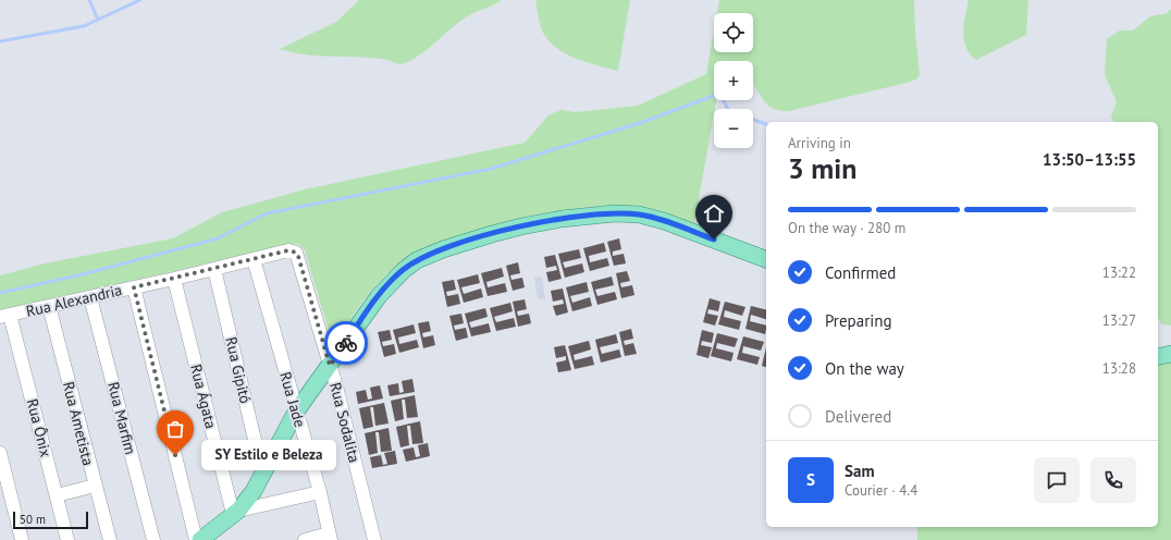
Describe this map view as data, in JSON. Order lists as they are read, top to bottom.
{
  "streets": {
    "street": [
      "Rua Alexandria",
      "Rua Gipitó",
      "Rua Ágata",
      "Rua Jade",
      "Rua Marfim",
      "Rua Sodalita",
      "Rua Ametista",
      "Rua Ônix"
    ]
  },
  "crossings": [
    ["Rua Alexandria", "Rua Gipitó"],
    ["Rua Alexandria", "Rua Ágata"],
    ["Rua Alexandria", "Rua Jade"],
    ["Rua Alexandria", "Rua Marfim"],
    ["Rua Alexandria", "Rua Sodalita"],
    ["Rua Alexandria", "Rua Ametista"],
    ["Rua Alexandria", "Rua Ônix"]
  ],
  "places": ["SY Estilo e Beleza"],
  "scale_bar": "50 m",
  "page": {
    "map_buttons": ["+", "−"],
    "heading": ["3 min", "Arriving in", "13:50–13:55"],
    "panel": ["Sam", "Courier · 4.4"],
    "bar": "On the way · 280 m",
    "list": [
      ["Confirmed", "13:22"],
      ["Preparing", "13:27"],
      ["On the way", "13:28"],
      "Delivered"
    ],
    "bubble": "SY Estilo e Beleza",
    "round": "S",
    "scale": "50 m"
  }
}
